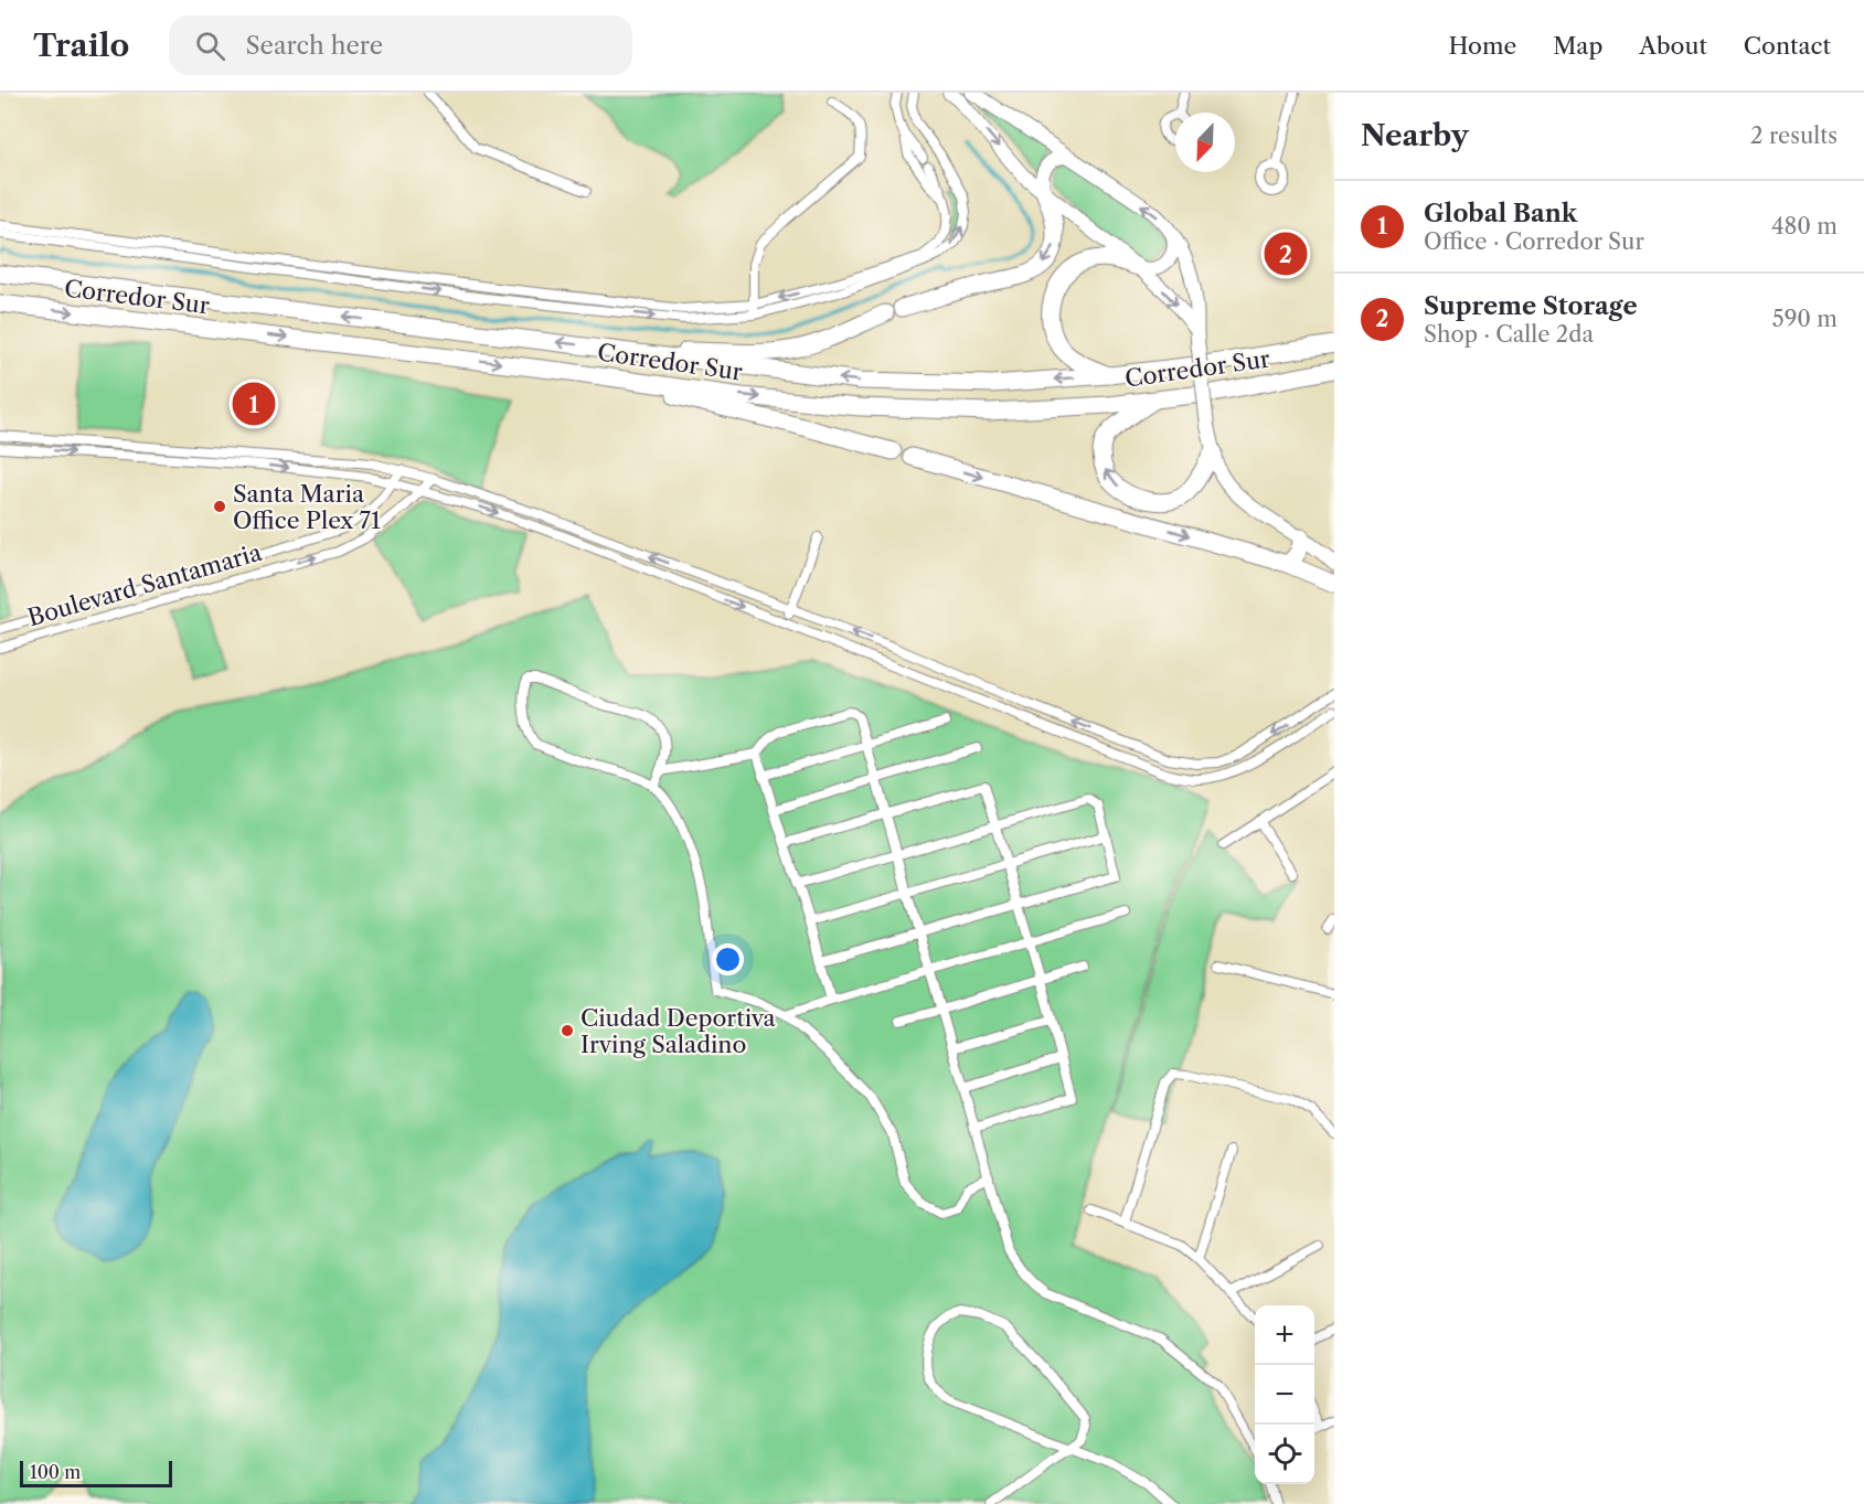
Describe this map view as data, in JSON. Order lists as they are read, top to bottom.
{
  "streets": {
    "highway": ["Corredor Sur"],
    "street": ["Boulevard Santamaria"]
  },
  "places": ["Santa Maria Office Plex 71", "Ciudad Deportiva Irving Saladino"],
  "scale_bar": "100 m",
  "north": "bottom left",
  "page": {
    "header": "Trailo",
    "search": "Search here",
    "nav": [
      "Home",
      "Map",
      "About",
      "Contact"
    ],
    "heading": ["Nearby", "2 results"],
    "list": [
      {
        "mark": "1",
        "name": "Global Bank",
        "note": "Office · Corredor Sur",
        "value": "480 m"
      },
      {
        "mark": "2",
        "name": "Supreme Storage",
        "note": "Shop · Calle 2da",
        "value": "590 m"
      }
    ],
    "pins": ["2", "1"],
    "map_buttons": ["+", "−"],
    "scale": "100 m"
  }
}
